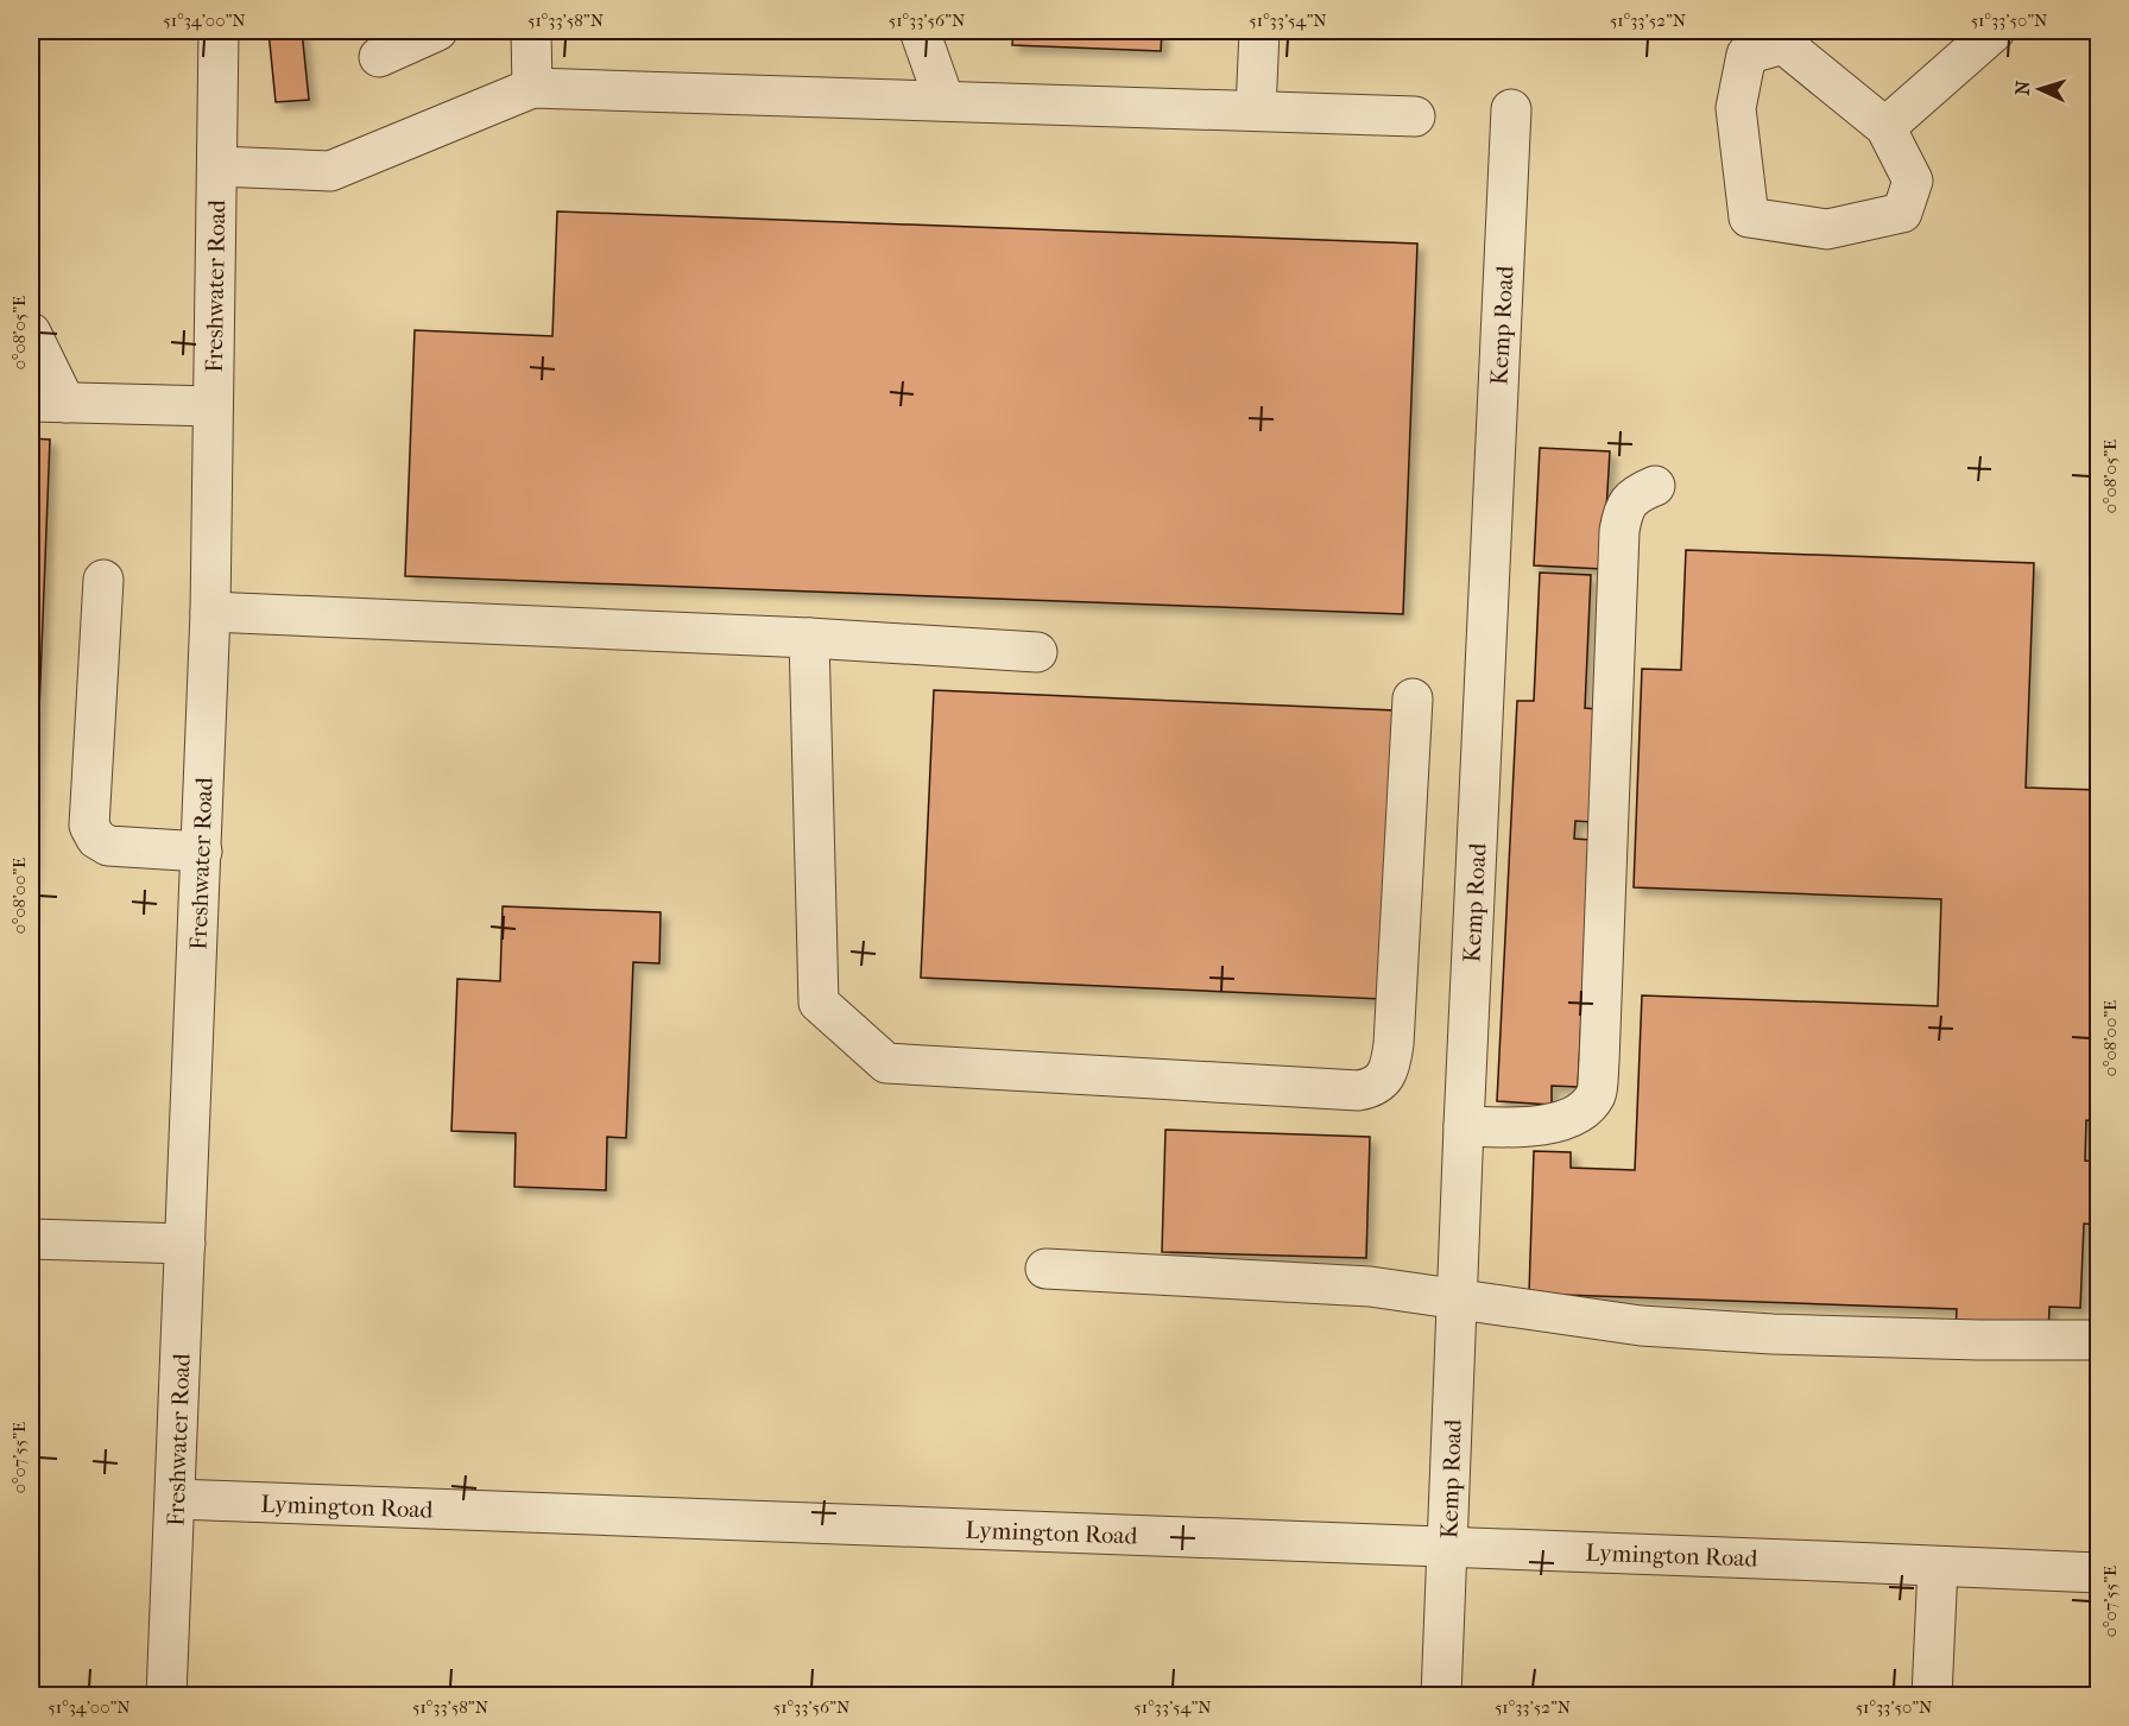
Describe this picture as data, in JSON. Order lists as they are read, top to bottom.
{
  "streets": {
    "street": ["Freshwater Road", "Kemp Road", "Lymington Road"]
  },
  "crossings": [
    ["Freshwater Road", "Lymington Road"],
    ["Kemp Road", "Lymington Road"]
  ],
  "north": "left",
  "coordinates": [
    "51°34'00\"N",
    "51°33'58\"N",
    "51°33'56\"N",
    "51°33'54\"N",
    "51°33'52\"N",
    "51°33'50\"N",
    "0°08'05\"E",
    "0°08'00\"E",
    "0°07'55\"E"
  ]
}
